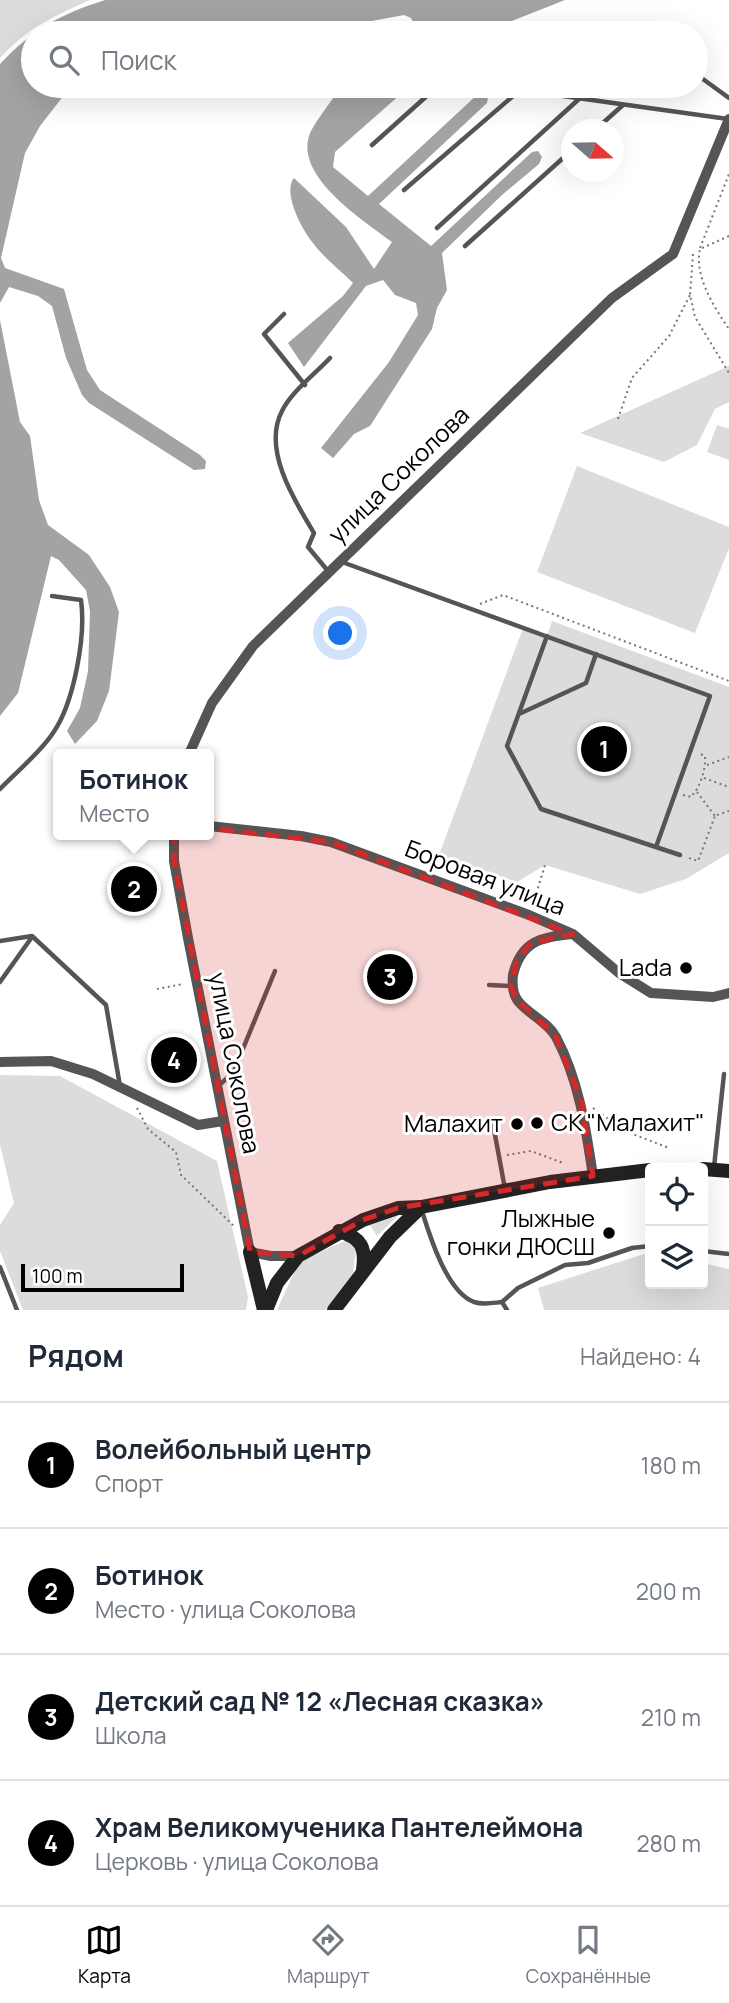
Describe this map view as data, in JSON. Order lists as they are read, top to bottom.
{
  "streets": {
    "street": ["улица Соколова", "Боровая улица"]
  },
  "places": [
    "Lada",
    "СК \"Малахит\"",
    "Малахит",
    "Лыжные гонки ДЮСШ"
  ],
  "scale_bar": "100 m",
  "north": "right",
  "page": {
    "search": "Поиск",
    "pins": [
      "1",
      "2",
      "3",
      "4"
    ],
    "popup": ["Ботинок", "Место"],
    "scale": "100 m",
    "heading": ["Рядом", "Найдено: 4"],
    "list": [
      {
        "mark": "1",
        "name": "Волейбольный центр",
        "note": "Спорт",
        "value": "180 m"
      },
      {
        "mark": "2",
        "name": "Ботинок",
        "note": "Место · улица Соколова",
        "value": "200 m"
      },
      {
        "mark": "3",
        "name": "Детский сад № 12 «Лесная сказка»",
        "note": "Школа",
        "value": "210 m"
      },
      {
        "mark": "4",
        "name": "Храм Великомученика Пантелеймона",
        "note": "Церковь · улица Соколова",
        "value": "280 m"
      }
    ],
    "nav": ["Карта", "Маршрут", "Сохранённые"]
  }
}
